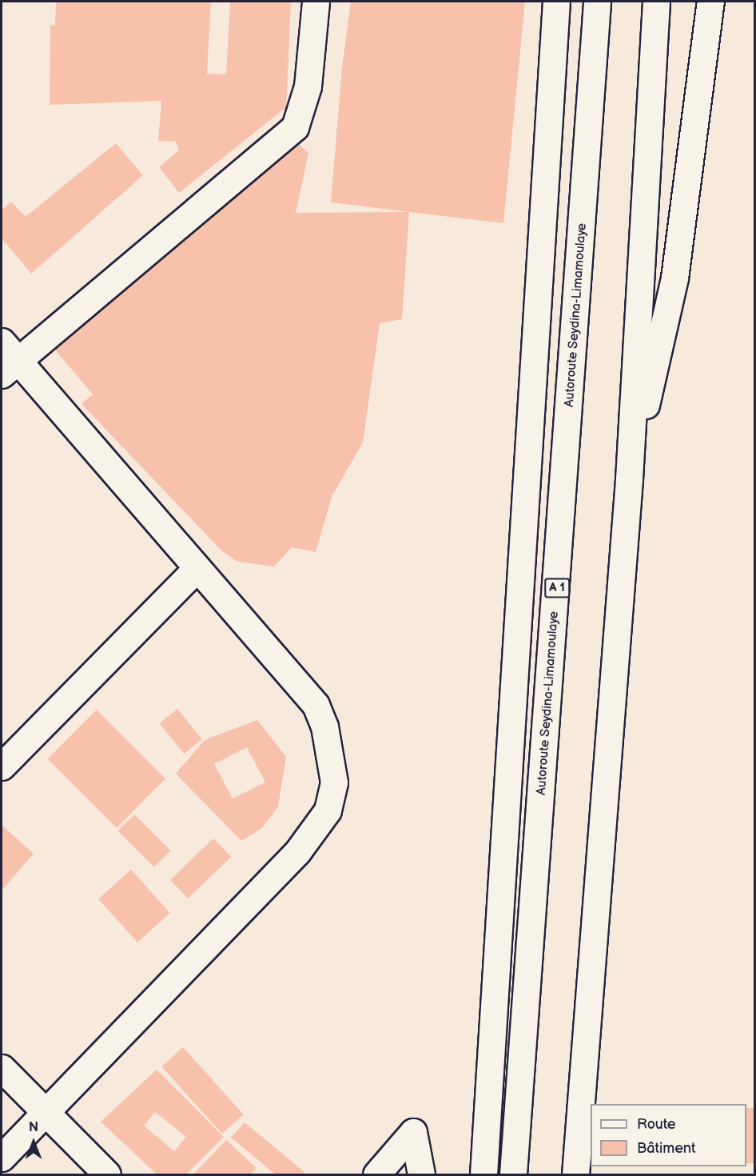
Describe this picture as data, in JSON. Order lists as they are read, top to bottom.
{
  "streets": {
    "main road": ["Autoroute Seydina-Limamoulaye", "A 1"]
  },
  "legend": ["Route", "Bâtiment"],
  "north": "top"
}
